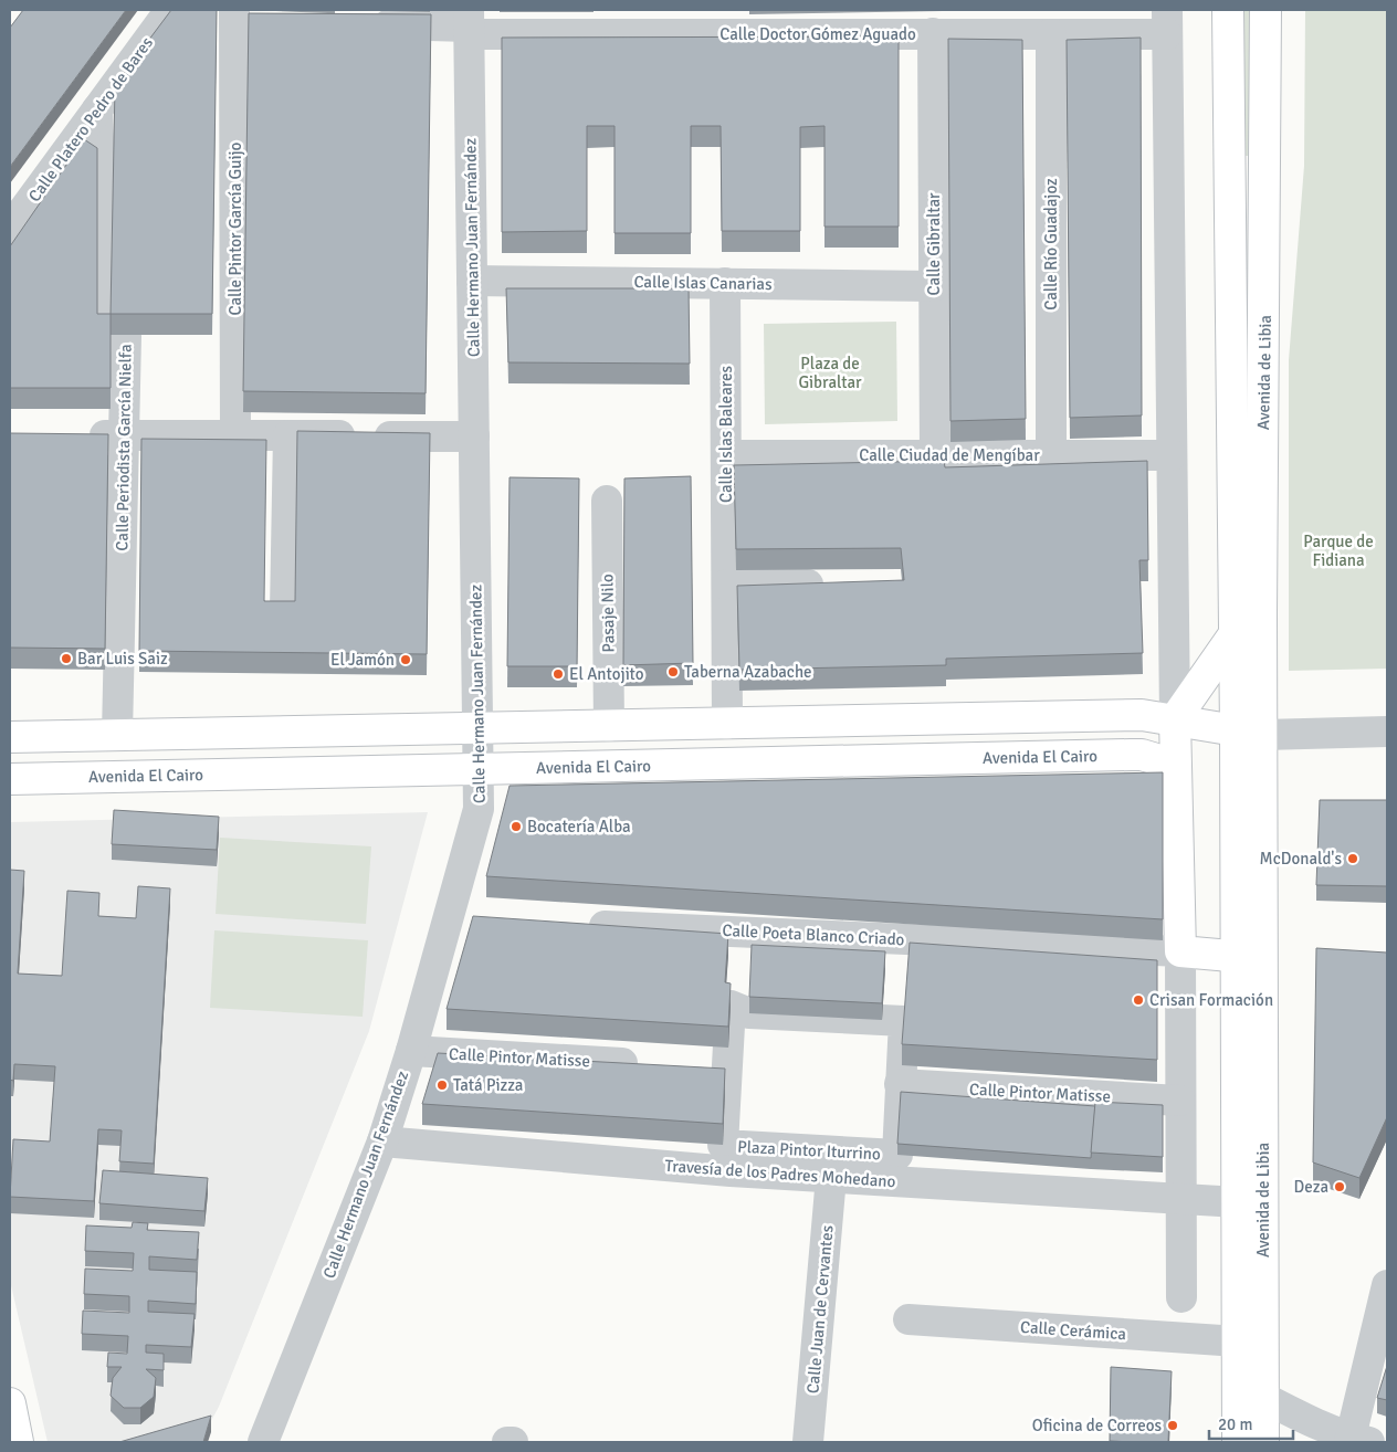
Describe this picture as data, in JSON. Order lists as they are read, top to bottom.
{
  "streets": {
    "main road": ["Avenida de Libia", "Avenida El Cairo"],
    "street": [
      "Calle Doctor Gómez Aguado",
      "Calle Platero Pedro de Bares",
      "Calle Pintor García Guijo",
      "Calle Gibraltar",
      "Calle Río Guadajoz",
      "Calle Hermano Juan Fernández",
      "Calle Islas Canarias",
      "Calle Islas Baleares",
      "Calle Periodista García Nielfa",
      "Calle Ciudad de Mengíbar",
      "Pasaje Nilo",
      "Calle Poeta Blanco Criado",
      "Calle Pintor Matisse",
      "Plaza Pintor Iturrino",
      "Travesía de los Padres Mohedano",
      "Calle Juan de Cervantes",
      "Calle Cerámica"
    ]
  },
  "crossings": [
    ["Calle Doctor Gómez Aguado", "Calle Gibraltar"],
    ["Calle Doctor Gómez Aguado", "Calle Río Guadajoz"],
    ["Calle Doctor Gómez Aguado", "Calle Hermano Juan Fernández"],
    ["Calle Platero Pedro de Bares", "Calle Pintor García Guijo"],
    ["Calle Platero Pedro de Bares", "Calle Periodista García Nielfa"],
    ["Calle Gibraltar", "Calle Islas Canarias"],
    ["Calle Gibraltar", "Calle Ciudad de Mengíbar"],
    ["Calle Río Guadajoz", "Calle Ciudad de Mengíbar"],
    ["Calle Hermano Juan Fernández", "Calle Islas Canarias"],
    ["Calle Hermano Juan Fernández", "Avenida El Cairo"],
    ["Calle Hermano Juan Fernández", "Calle Pintor Matisse"],
    ["Calle Hermano Juan Fernández", "Travesía de los Padres Mohedano"],
    ["Calle Islas Canarias", "Calle Islas Baleares"],
    ["Avenida de Libia", "Travesía de los Padres Mohedano"],
    ["Avenida de Libia", "Calle Cerámica"],
    ["Calle Islas Baleares", "Calle Ciudad de Mengíbar"],
    ["Calle Pintor Matisse", "Plaza Pintor Iturrino"],
    ["Travesía de los Padres Mohedano", "Calle Juan de Cervantes"]
  ],
  "parks": ["Plaza de Gibraltar", "Parque de Fidiana"],
  "places": [
    "Bar Luis Saiz",
    "El Jamón",
    "Taberna Azabache",
    "El Antojito",
    "Bocatería Alba",
    "McDonald's",
    "Crisan Formación",
    "Tatá Pizza",
    "Deza",
    "Oficina de Correos"
  ],
  "scale_bar": "20 m"
}
